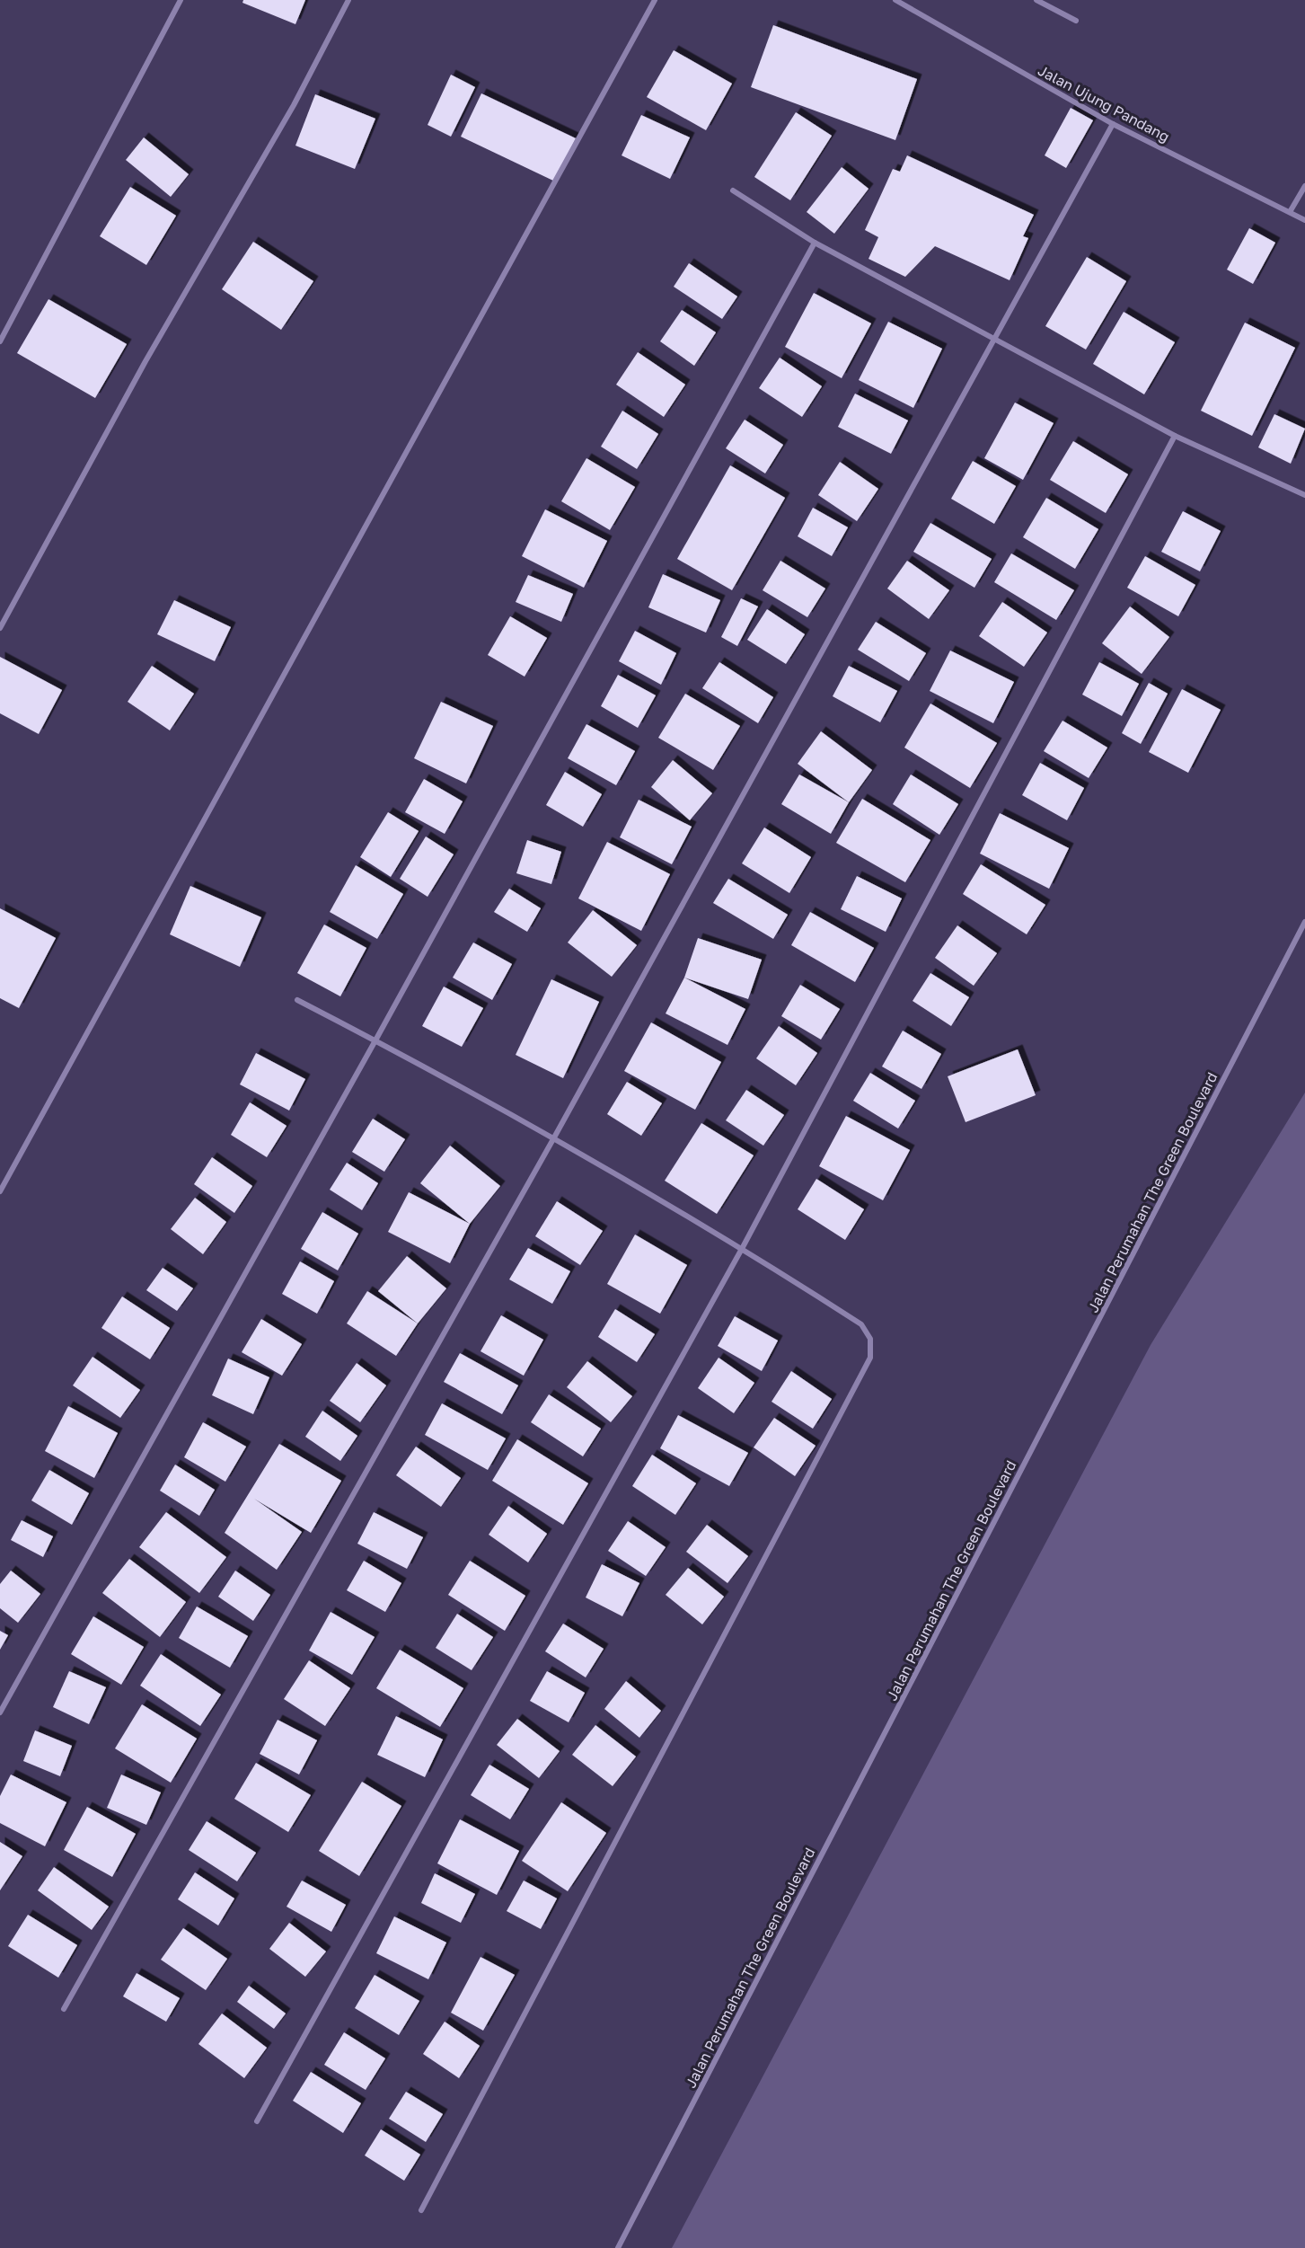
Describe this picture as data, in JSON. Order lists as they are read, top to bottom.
{
  "streets": {
    "street": ["Jalan Ujung Pandang", "Jalan Perumahan The Green Boulevard"]
  }
}
